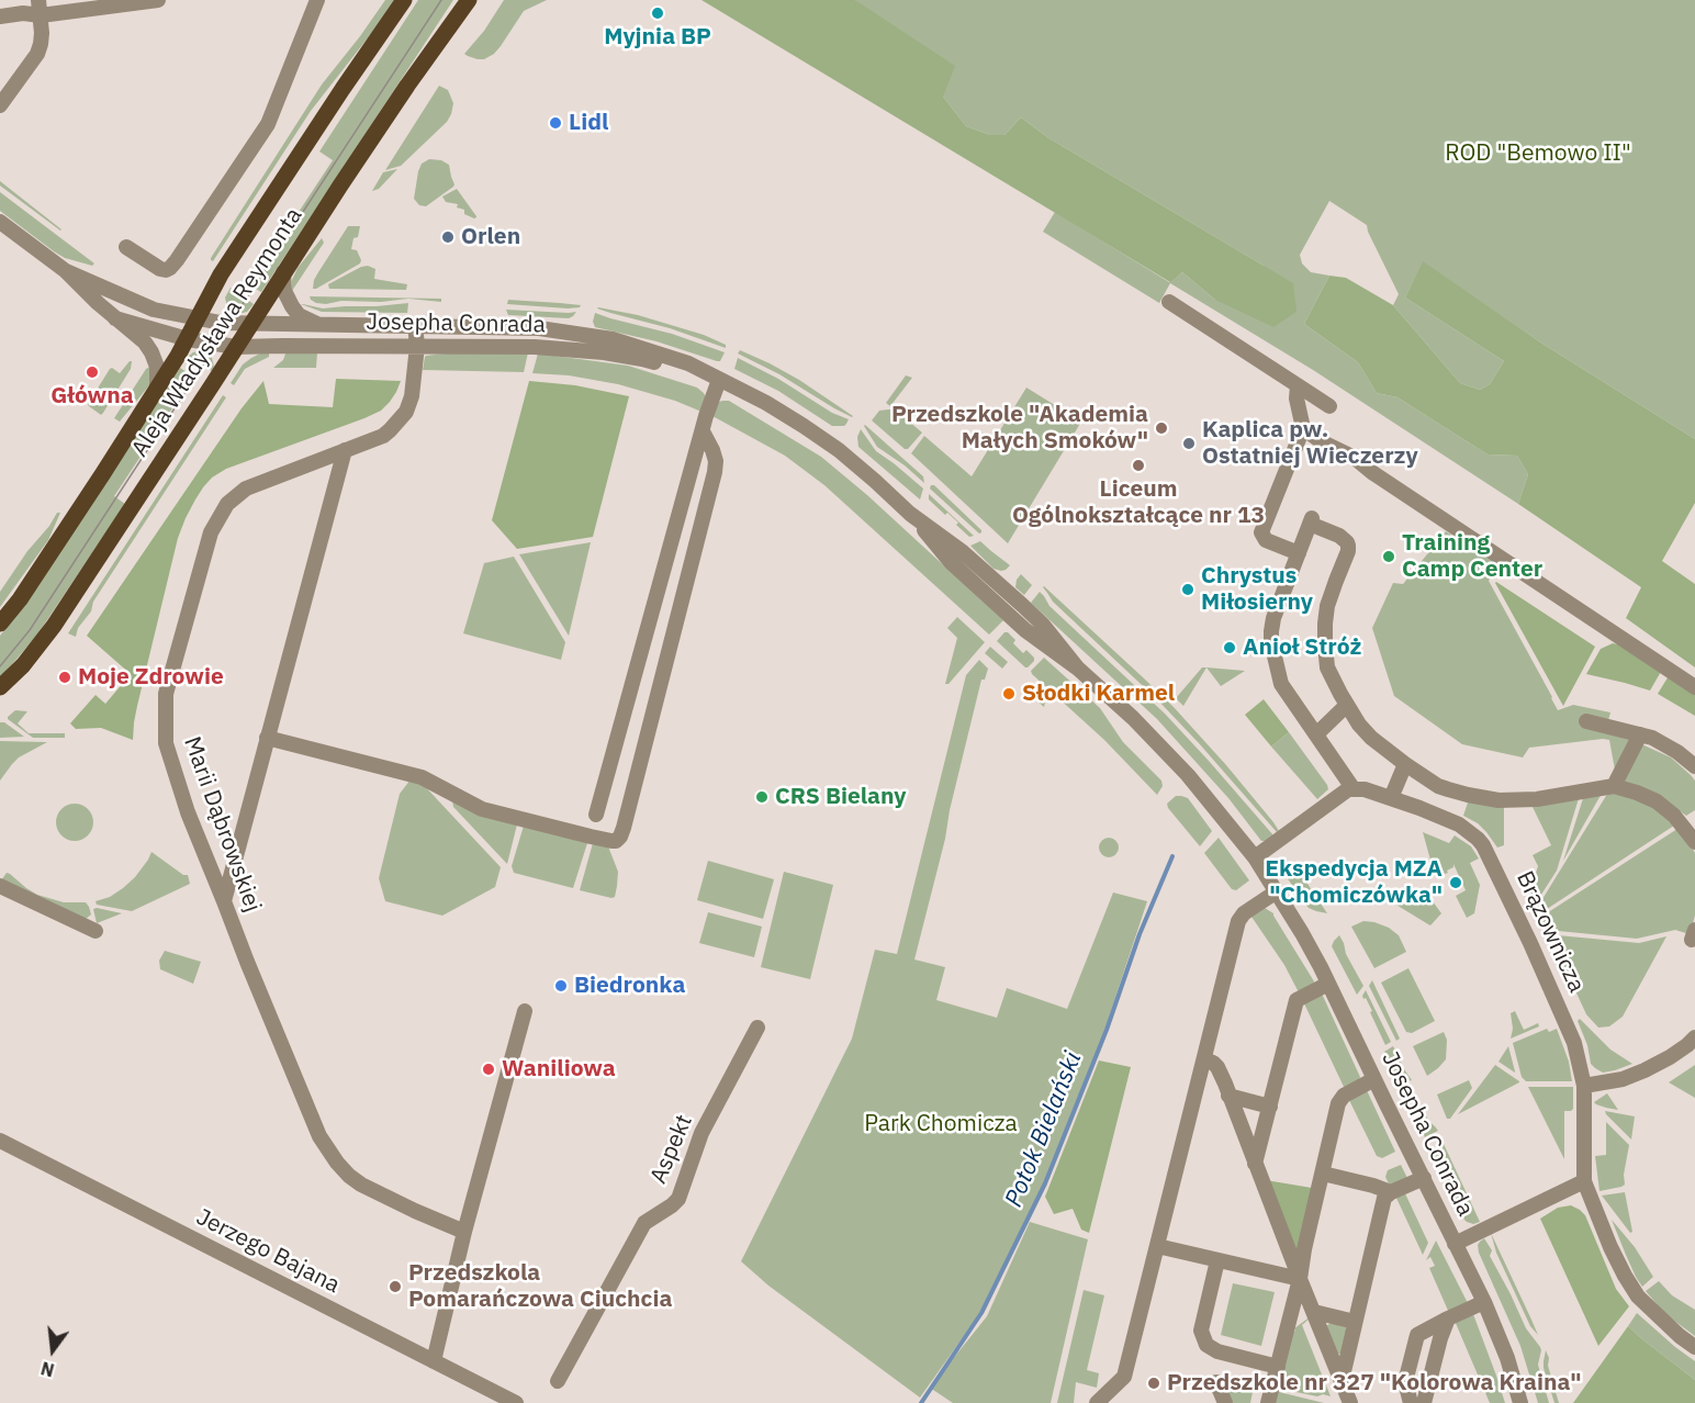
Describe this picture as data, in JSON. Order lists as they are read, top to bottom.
{
  "streets": {
    "main road": ["Aleja Władysława Reymonta"],
    "street": [
      "Josepha Conrada",
      "Marii Dąbrowskiej",
      "Brązownicza",
      "Aspekt",
      "Jerzego Bajana"
    ]
  },
  "crossings": [
    ["Josepha Conrada", "Aleja Władysława Reymonta"],
    ["Josepha Conrada", "Marii Dąbrowskiej"]
  ],
  "water": ["Potok Bielański"],
  "parks": ["ROD \"Bemowo II\"", "Park Chomicza"],
  "places": [
    "Myjnia BP",
    "Lidl",
    "Orlen",
    "Główna",
    "Przedszkole \"Akademia Małych Smoków\"",
    "Kaplica pw. Ostatniej Wieczerzy",
    "Liceum Ogólnokształcące nr 13",
    "Training Camp Center",
    "Chrystus Miłosierny",
    "Anioł Stróż",
    "Moje Zdrowie",
    "Słodki Karmel",
    "CRS Bielany",
    "Ekspedycja MZA \"Chomiczówka\"",
    "Biedronka",
    "Waniliowa",
    "Przedszkola Pomarańczowa Ciuchcia",
    "Przedszkole nr 327 \"Kolorowa Kraina\""
  ],
  "north": "bottom"
}
